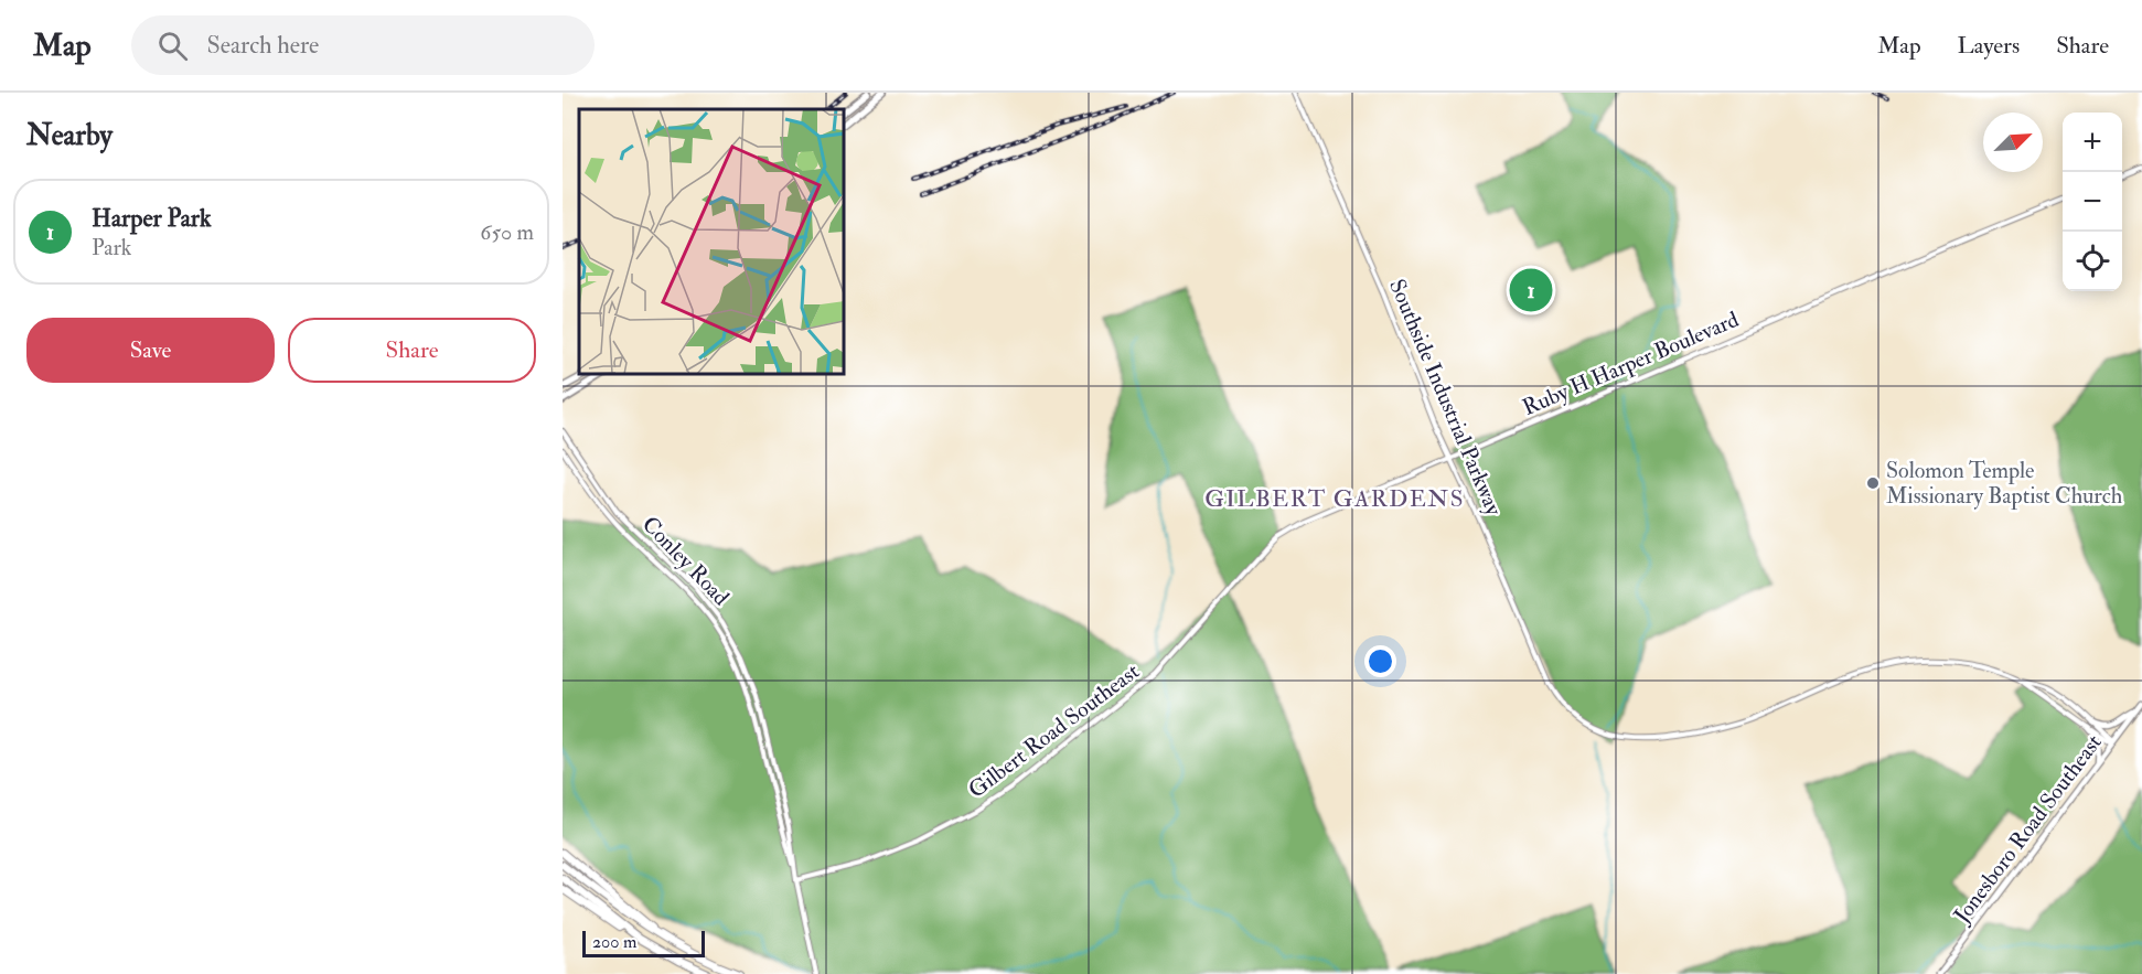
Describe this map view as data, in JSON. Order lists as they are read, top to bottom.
{
  "streets": {
    "main road": ["Jonesboro Road Southeast"],
    "street": [
      "Ruby H Harper Boulevard",
      "Southside Industrial Parkway",
      "Conley Road",
      "Gilbert Road Southeast"
    ]
  },
  "crossings": [
    ["Ruby H Harper Boulevard", "Southside Industrial Parkway"],
    ["Ruby H Harper Boulevard", "Gilbert Road Southeast"],
    ["Southside Industrial Parkway", "Jonesboro Road Southeast"],
    ["Conley Road", "Gilbert Road Southeast"]
  ],
  "districts": ["GILBERT GARDENS"],
  "places": ["Solomon Temple Missionary Baptist Church"],
  "scale_bar": "200 m",
  "north": "top right",
  "page": {
    "header": "Map",
    "search": "Search here",
    "nav": ["Map", "Layers", "Share"],
    "heading": "Nearby",
    "map_buttons": ["+", "−"],
    "list": [
      {
        "mark": "1",
        "name": "Harper Park",
        "note": "Park",
        "value": "650 m"
      }
    ],
    "pins": "1",
    "buttons": ["Save", "Share"],
    "scale": "200 m"
  }
}
